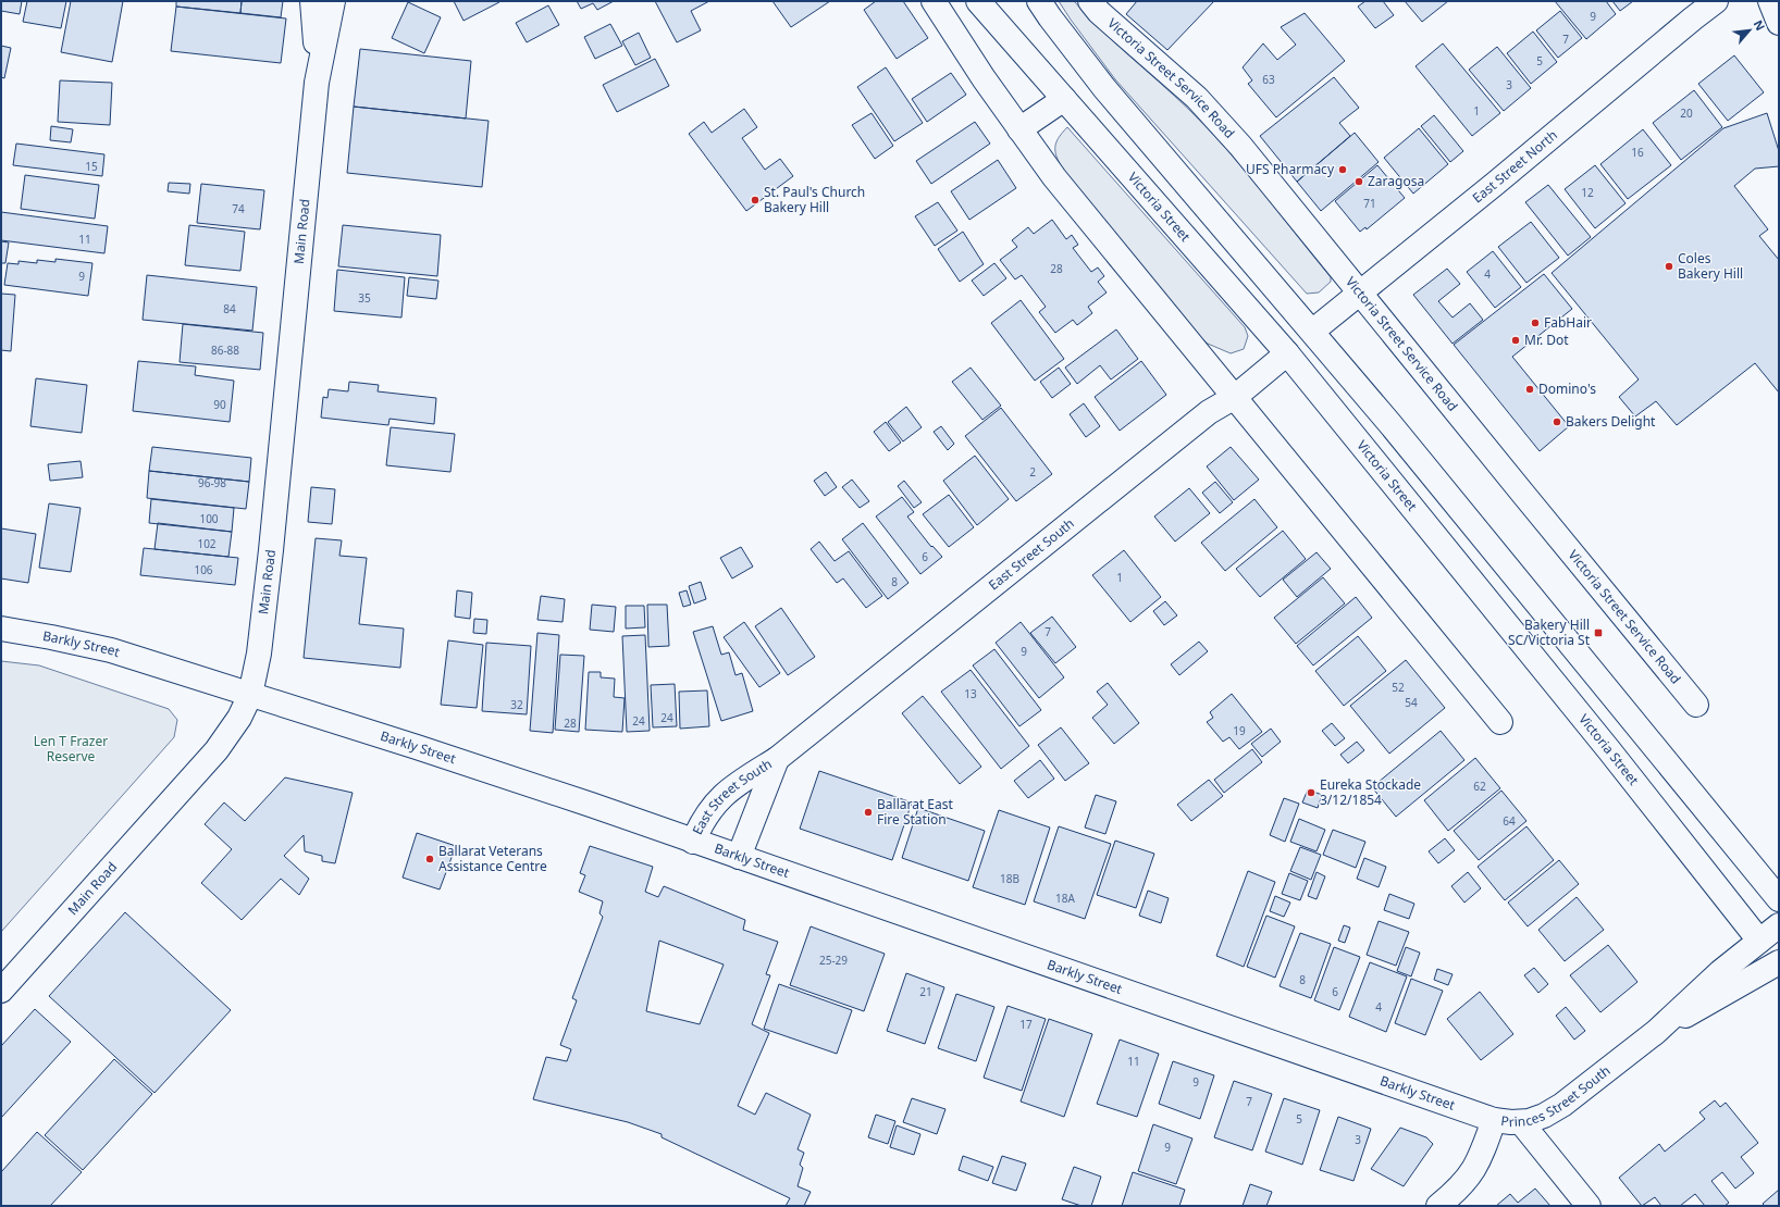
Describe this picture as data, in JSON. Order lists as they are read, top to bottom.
{
  "streets": {
    "street": [
      "Victoria Street Service Road",
      "East Street North",
      "Victoria Street",
      "Main Road",
      "East Street South",
      "Barkly Street",
      "Princes Street South"
    ]
  },
  "crossings": [
    ["Victoria Street Service Road", "East Street North"],
    ["Victoria Street", "East Street South"],
    ["Victoria Street", "Princes Street South"],
    ["Main Road", "Barkly Street"],
    ["East Street South", "Barkly Street"],
    ["Barkly Street", "Princes Street South"]
  ],
  "parks": ["Len T Frazer Reserve"],
  "places": {
    "other": [
      "UFS Pharmacy",
      "Zaragosa",
      "St. Paul's Church Bakery Hill",
      "Coles Bakery Hill",
      "FabHair",
      "Mr. Dot",
      "Domino's",
      "Bakers Delight",
      "Eureka Stockade 3/12/1854",
      "Ballarat East Fire Station",
      "Ballarat Veterans Assistance Centre"
    ],
    "transit": ["Bakery Hill SC/Victoria St"]
  },
  "house_numbers": [
    "9",
    "7",
    "5",
    "63",
    "3",
    "1",
    "20",
    "16",
    "15",
    "12",
    "71",
    "74",
    "11",
    "28",
    "4",
    "9",
    "35",
    "84",
    "86-88",
    "90",
    "2",
    "96-98",
    "100",
    "102",
    "6",
    "106",
    "1",
    "8",
    "7",
    "9",
    "52",
    "13",
    "54",
    "32",
    "24",
    "24",
    "28",
    "19",
    "62",
    "64",
    "18B",
    "18A",
    "25-29",
    "8",
    "21",
    "6",
    "4",
    "17",
    "11",
    "9",
    "7",
    "5",
    "3",
    "9"
  ],
  "north": "top right"
}
